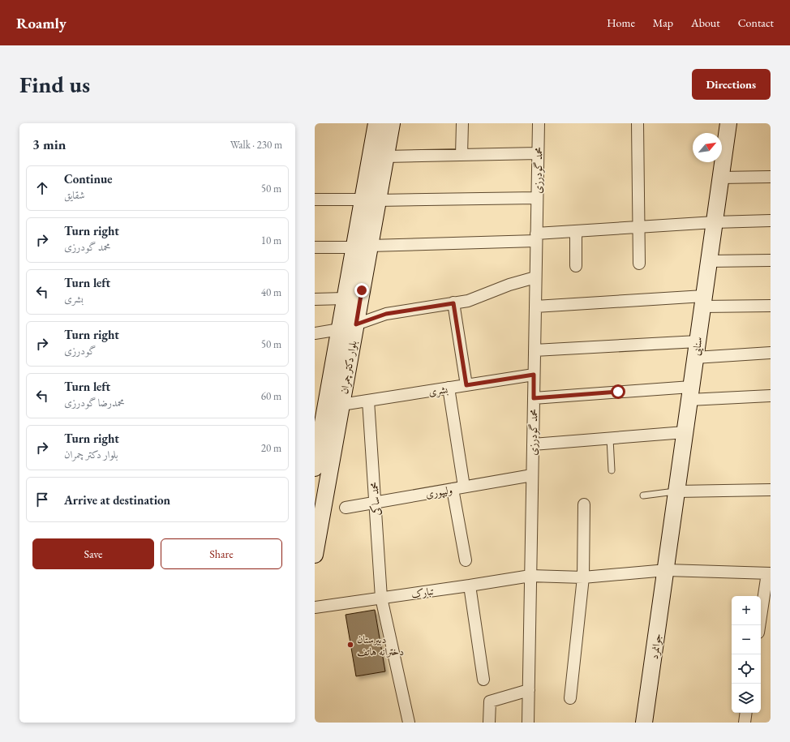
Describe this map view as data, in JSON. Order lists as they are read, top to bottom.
{
  "streets": {
    "main road": ["سنایی", "بلوار دکتر چمران", "جوانمرد"],
    "street": [
      "محمد گودرزی",
      "بشری",
      "ولیپوری",
      "محمد ساکی",
      "تبارک"
    ]
  },
  "crossings": [
    ["محمد گودرزی", "بشری"],
    ["محمد گودرزی", "ولیپوری"],
    ["محمد گودرزی", "تبارک"],
    ["سنایی", "تبارک"],
    ["سنایی", "جوانمرد"],
    ["بلوار دکتر چمران", "بشری"],
    ["بشری", "محمد ساکی"],
    ["ولیپوری", "محمد ساکی"],
    ["محمد ساکی", "تبارک"],
    ["تبارک", "جوانمرد"]
  ],
  "places": ["دبیرستان دخترانه هاتف"],
  "north": "top right",
  "page": {
    "header": "Roamly",
    "nav": [
      "Home",
      "Map",
      "About",
      "Contact"
    ],
    "buttons": [
      "Directions",
      ["Save", "Share"]
    ],
    "title": "Find us",
    "heading": ["3 min", "Walk · 230 m"],
    "list": [
      ["Continue", "شقایق", "50 m"],
      ["Turn right", "محمد گودرزی", "10 m"],
      ["Turn left", "بشری", "40 m"],
      ["Turn right", "گودرزی", "50 m"],
      ["Turn left", "محمدرضا گودرزی", "60 m"],
      ["Turn right", "بلوار دکتر چمران", "20 m"],
      "Arrive at destination"
    ],
    "map_buttons": ["+", "−"]
  }
}
